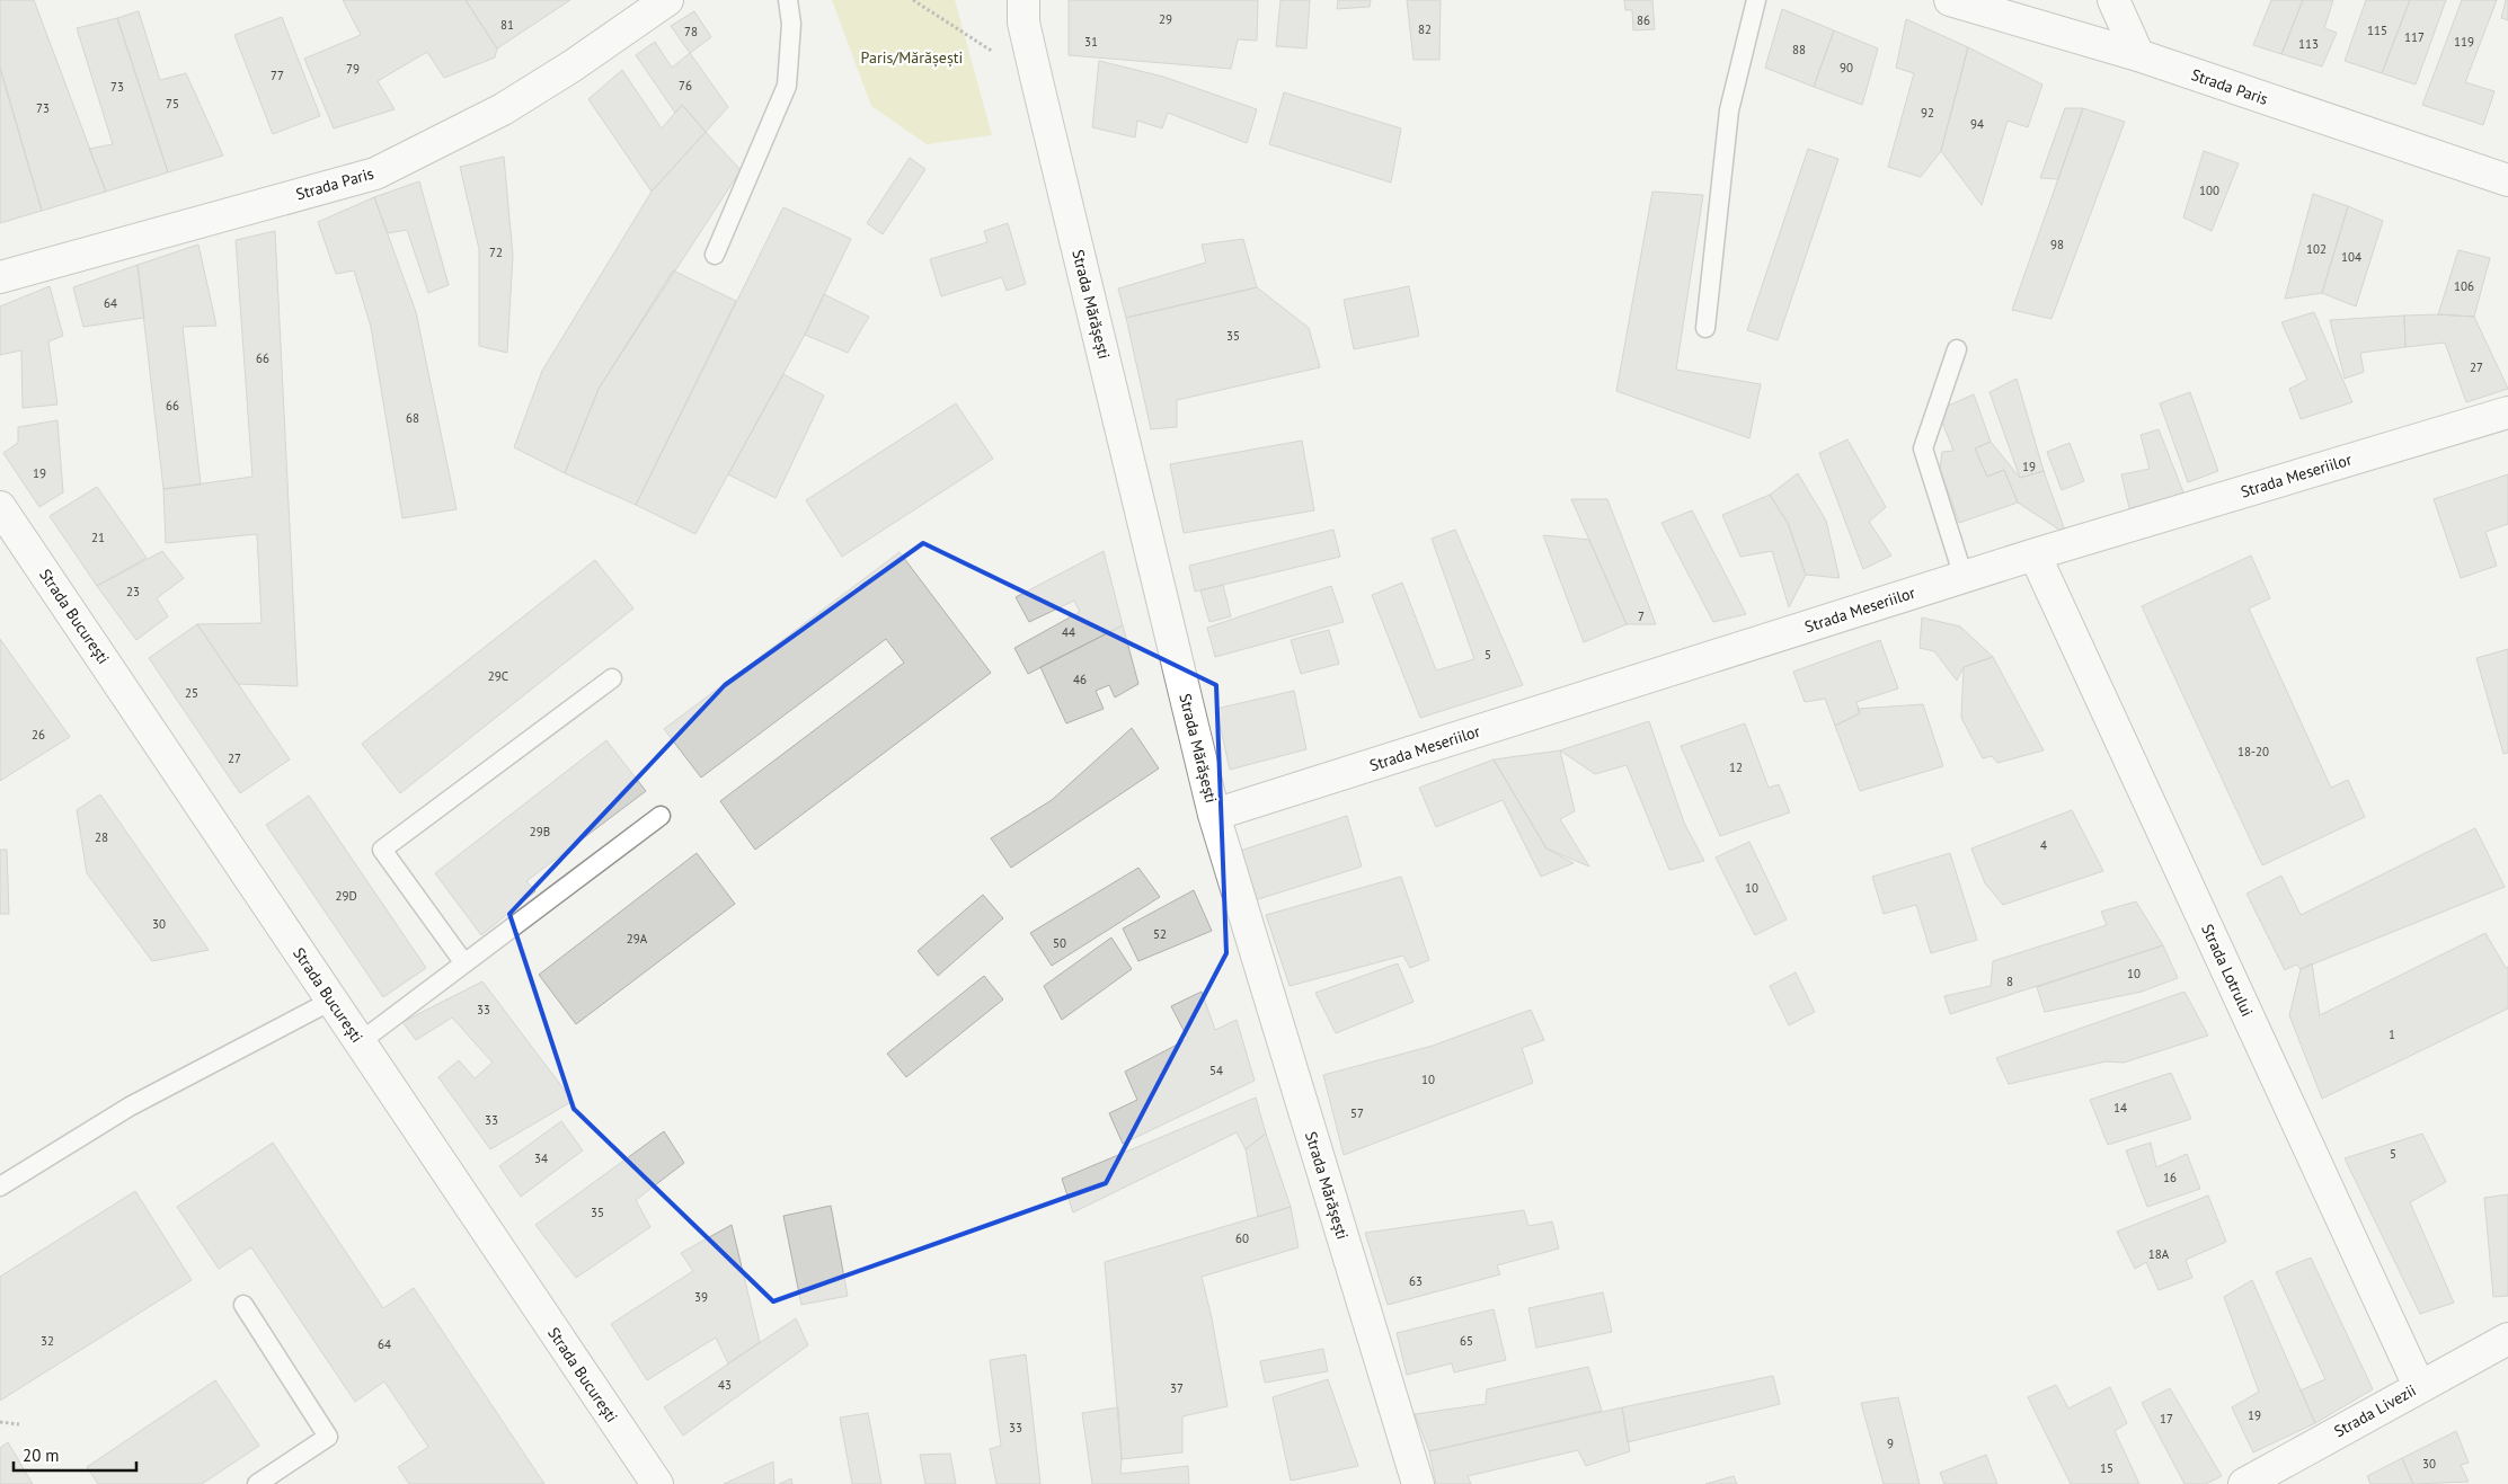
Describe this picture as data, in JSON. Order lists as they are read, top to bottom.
{
  "streets": {
    "street": [
      "Strada Paris",
      "Strada Mărășești",
      "Strada Meseriilor",
      "Strada București",
      "Strada Lotrului",
      "Strada Livezii"
    ]
  },
  "crossings": [
    ["Strada Mărășești", "Strada Meseriilor"],
    ["Strada Meseriilor", "Strada Lotrului"],
    ["Strada Lotrului", "Strada Livezii"]
  ],
  "parks": ["Paris/Mărășești"],
  "house_numbers": [
    "29",
    "86",
    "81",
    "82",
    "115",
    "78",
    "117",
    "31",
    "119",
    "113",
    "88",
    "90",
    "79",
    "77",
    "76",
    "73",
    "75",
    "73",
    "92",
    "94",
    "100",
    "98",
    "102",
    "72",
    "104",
    "106",
    "64",
    "35",
    "66",
    "27",
    "66",
    "68",
    "19",
    "19",
    "21",
    "23",
    "7",
    "44",
    "5",
    "29C",
    "46",
    "25",
    "26",
    "18-20",
    "27",
    "12",
    "29B",
    "28",
    "4",
    "10",
    "29D",
    "30",
    "52",
    "29A",
    "50",
    "10",
    "8",
    "33",
    "1",
    "54",
    "10",
    "14",
    "57",
    "33",
    "5",
    "34",
    "16",
    "35",
    "60",
    "18A",
    "63",
    "39",
    "32",
    "65",
    "64",
    "43",
    "37",
    "19",
    "17",
    "33",
    "9",
    "30",
    "15"
  ],
  "scale_bar": "20 m"
}
